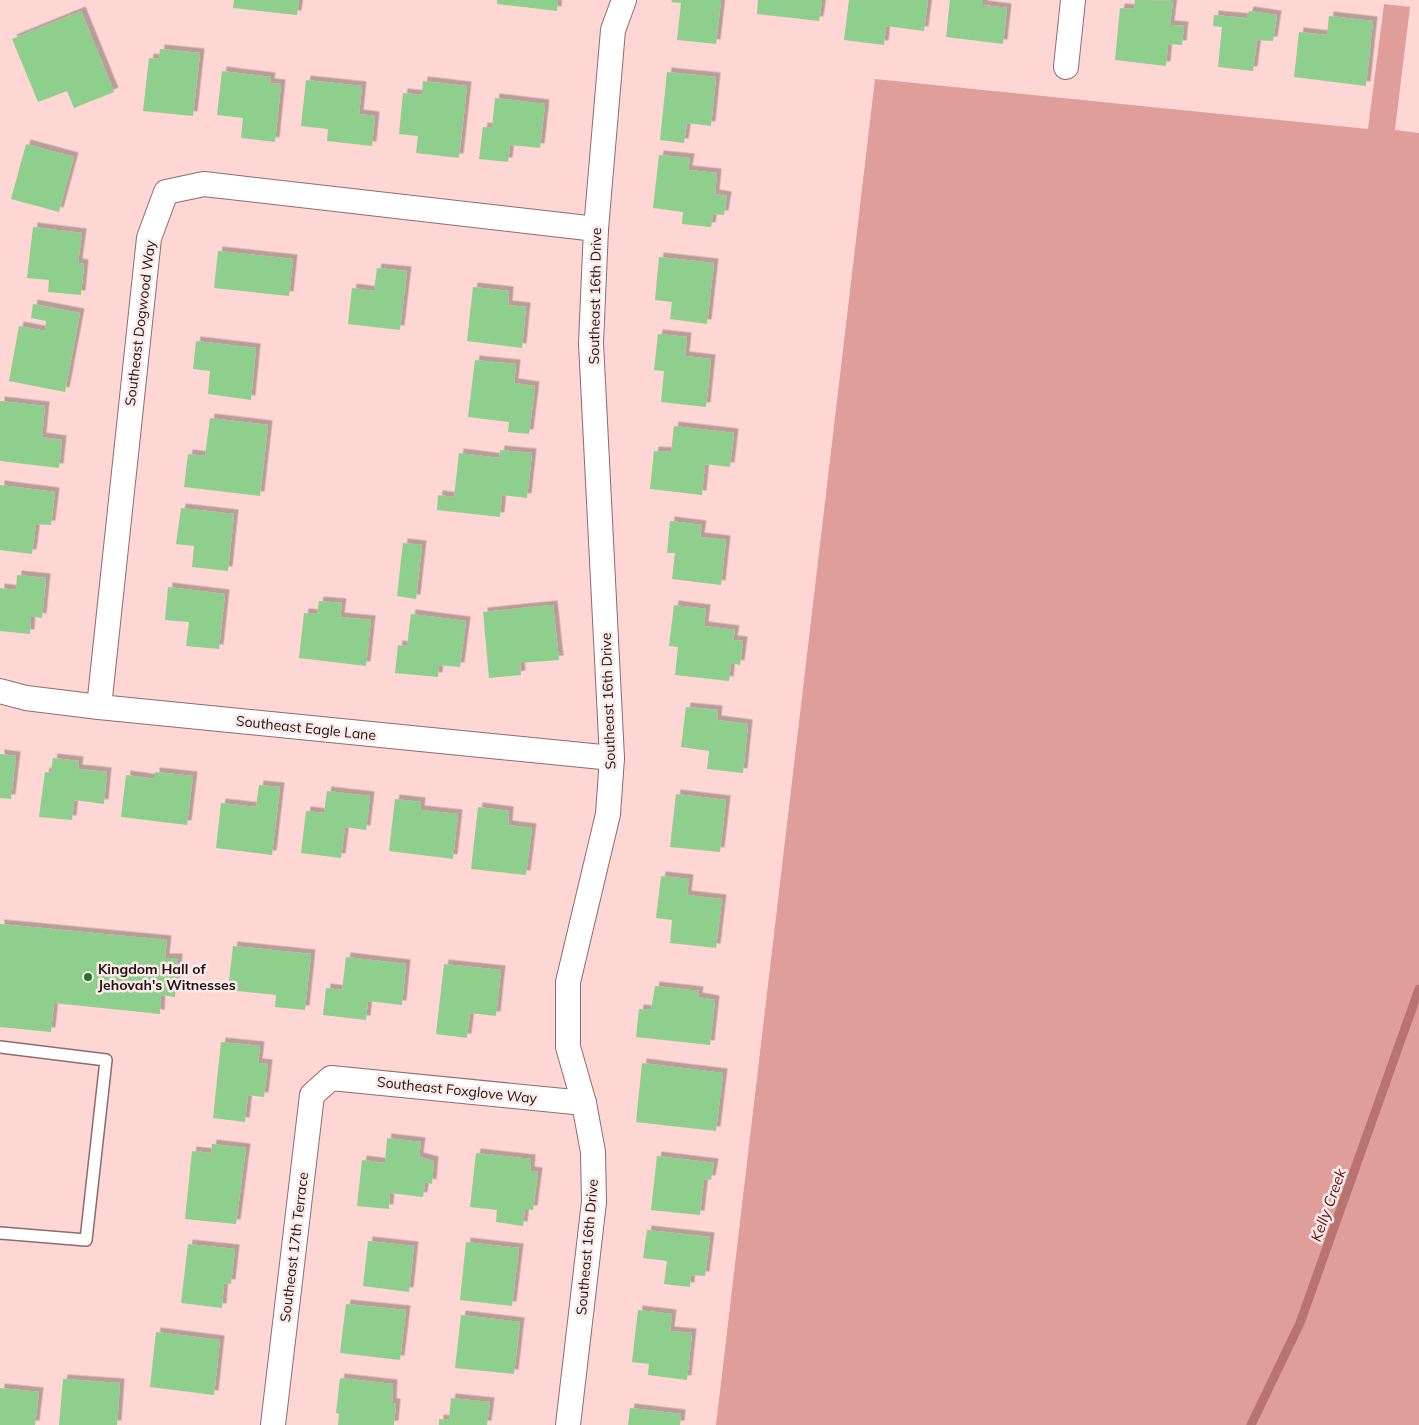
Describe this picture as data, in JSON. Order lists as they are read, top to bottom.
{
  "streets": {
    "street": [
      "Southeast 16th Drive",
      "Southeast Dogwood Way",
      "Southeast Eagle Lane",
      "Southeast Foxglove Way",
      "Southeast 17th Terrace"
    ]
  },
  "crossings": [
    ["Southeast 16th Drive", "Southeast Dogwood Way"],
    ["Southeast 16th Drive", "Southeast Eagle Lane"],
    ["Southeast 16th Drive", "Southeast Foxglove Way"],
    ["Southeast Dogwood Way", "Southeast Eagle Lane"],
    ["Southeast Foxglove Way", "Southeast 17th Terrace"]
  ],
  "water": ["Kelly Creek"],
  "places": ["Kingdom Hall of Jehovah's Witnesses"]
}
